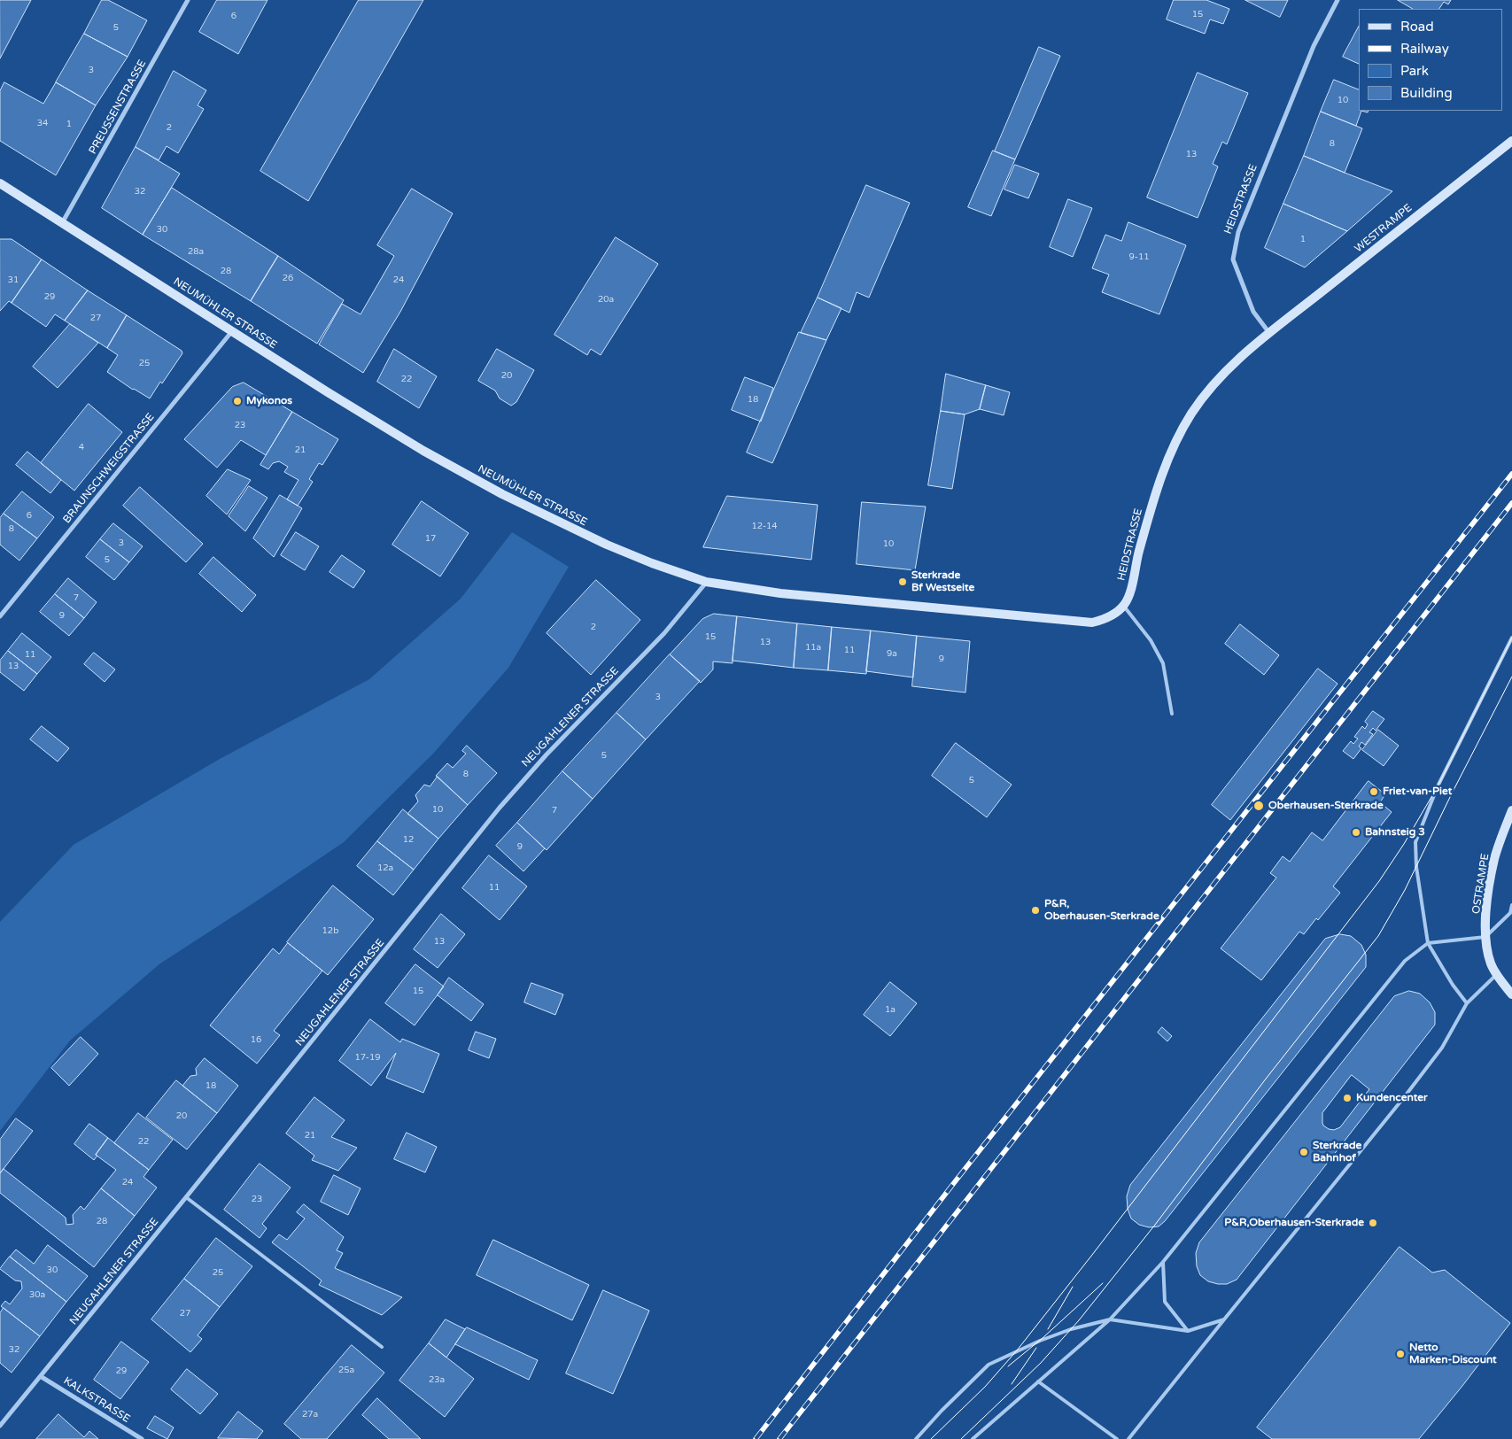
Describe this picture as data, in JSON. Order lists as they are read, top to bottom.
{
  "streets": {
    "main road": [
      "HEIDSTRASSE",
      "WESTRAMPE",
      "NEUMÜHLER STRASSE",
      "OSTRAMPE"
    ],
    "street": [
      "PREUSSENSTRASSE",
      "BRAUNSCHWEIGSTRASSE",
      "NEUGAHLENER STRASSE",
      "KALKSTRASSE"
    ]
  },
  "crossings": [
    ["PREUSSENSTRASSE", "NEUMÜHLER STRASSE"],
    ["HEIDSTRASSE", "WESTRAMPE"],
    ["HEIDSTRASSE", "NEUMÜHLER STRASSE"],
    ["NEUMÜHLER STRASSE", "BRAUNSCHWEIGSTRASSE"],
    ["NEUMÜHLER STRASSE", "NEUGAHLENER STRASSE"],
    ["NEUGAHLENER STRASSE", "KALKSTRASSE"]
  ],
  "places": [
    "Mykonos",
    "Sterkrade Bf Westseite",
    "Friet-van-Piet",
    "Oberhausen-Sterkrade",
    "Bahnsteig 3",
    "P&R, Oberhausen-Sterkrade",
    "Kundencenter",
    "Sterkrade Bahnhof",
    "P&R,Oberhausen-Sterkrade",
    "Netto Marken-Discount"
  ],
  "house_numbers": [
    "15",
    "6",
    "5",
    "3",
    "10",
    "34",
    "1",
    "2",
    "8",
    "13",
    "32",
    "30",
    "1",
    "28a",
    "9-11",
    "28",
    "26",
    "31",
    "24",
    "29",
    "20a",
    "27",
    "25",
    "20",
    "22",
    "18",
    "23",
    "4",
    "21",
    "6",
    "12-14",
    "8",
    "17",
    "3",
    "10",
    "5",
    "7",
    "9",
    "2",
    "15",
    "13",
    "11a",
    "11",
    "9a",
    "11",
    "9",
    "13",
    "3",
    "5",
    "8",
    "5",
    "10",
    "7",
    "12",
    "9",
    "12a",
    "11",
    "12b",
    "13",
    "15",
    "1a",
    "16",
    "17-19",
    "18",
    "20",
    "21",
    "22",
    "24",
    "23",
    "28",
    "30",
    "25",
    "30a",
    "27",
    "32",
    "25a",
    "29",
    "23a",
    "27a"
  ],
  "legend": [
    "Road",
    "Railway",
    "Park",
    "Building"
  ]
}
